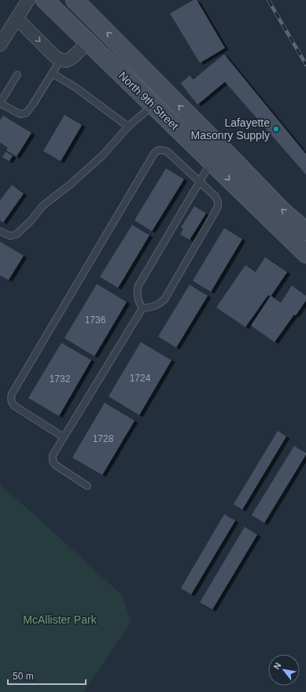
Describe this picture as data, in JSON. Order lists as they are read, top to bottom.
{
  "streets": {
    "main road": ["North 9th Street"]
  },
  "parks": ["McAllister Park"],
  "places": ["Lafayette Masonry Supply"],
  "house_numbers": [
    "1736",
    "1724",
    "1732",
    "1728"
  ],
  "scale_bar": "50 m",
  "north": "top left"
}
